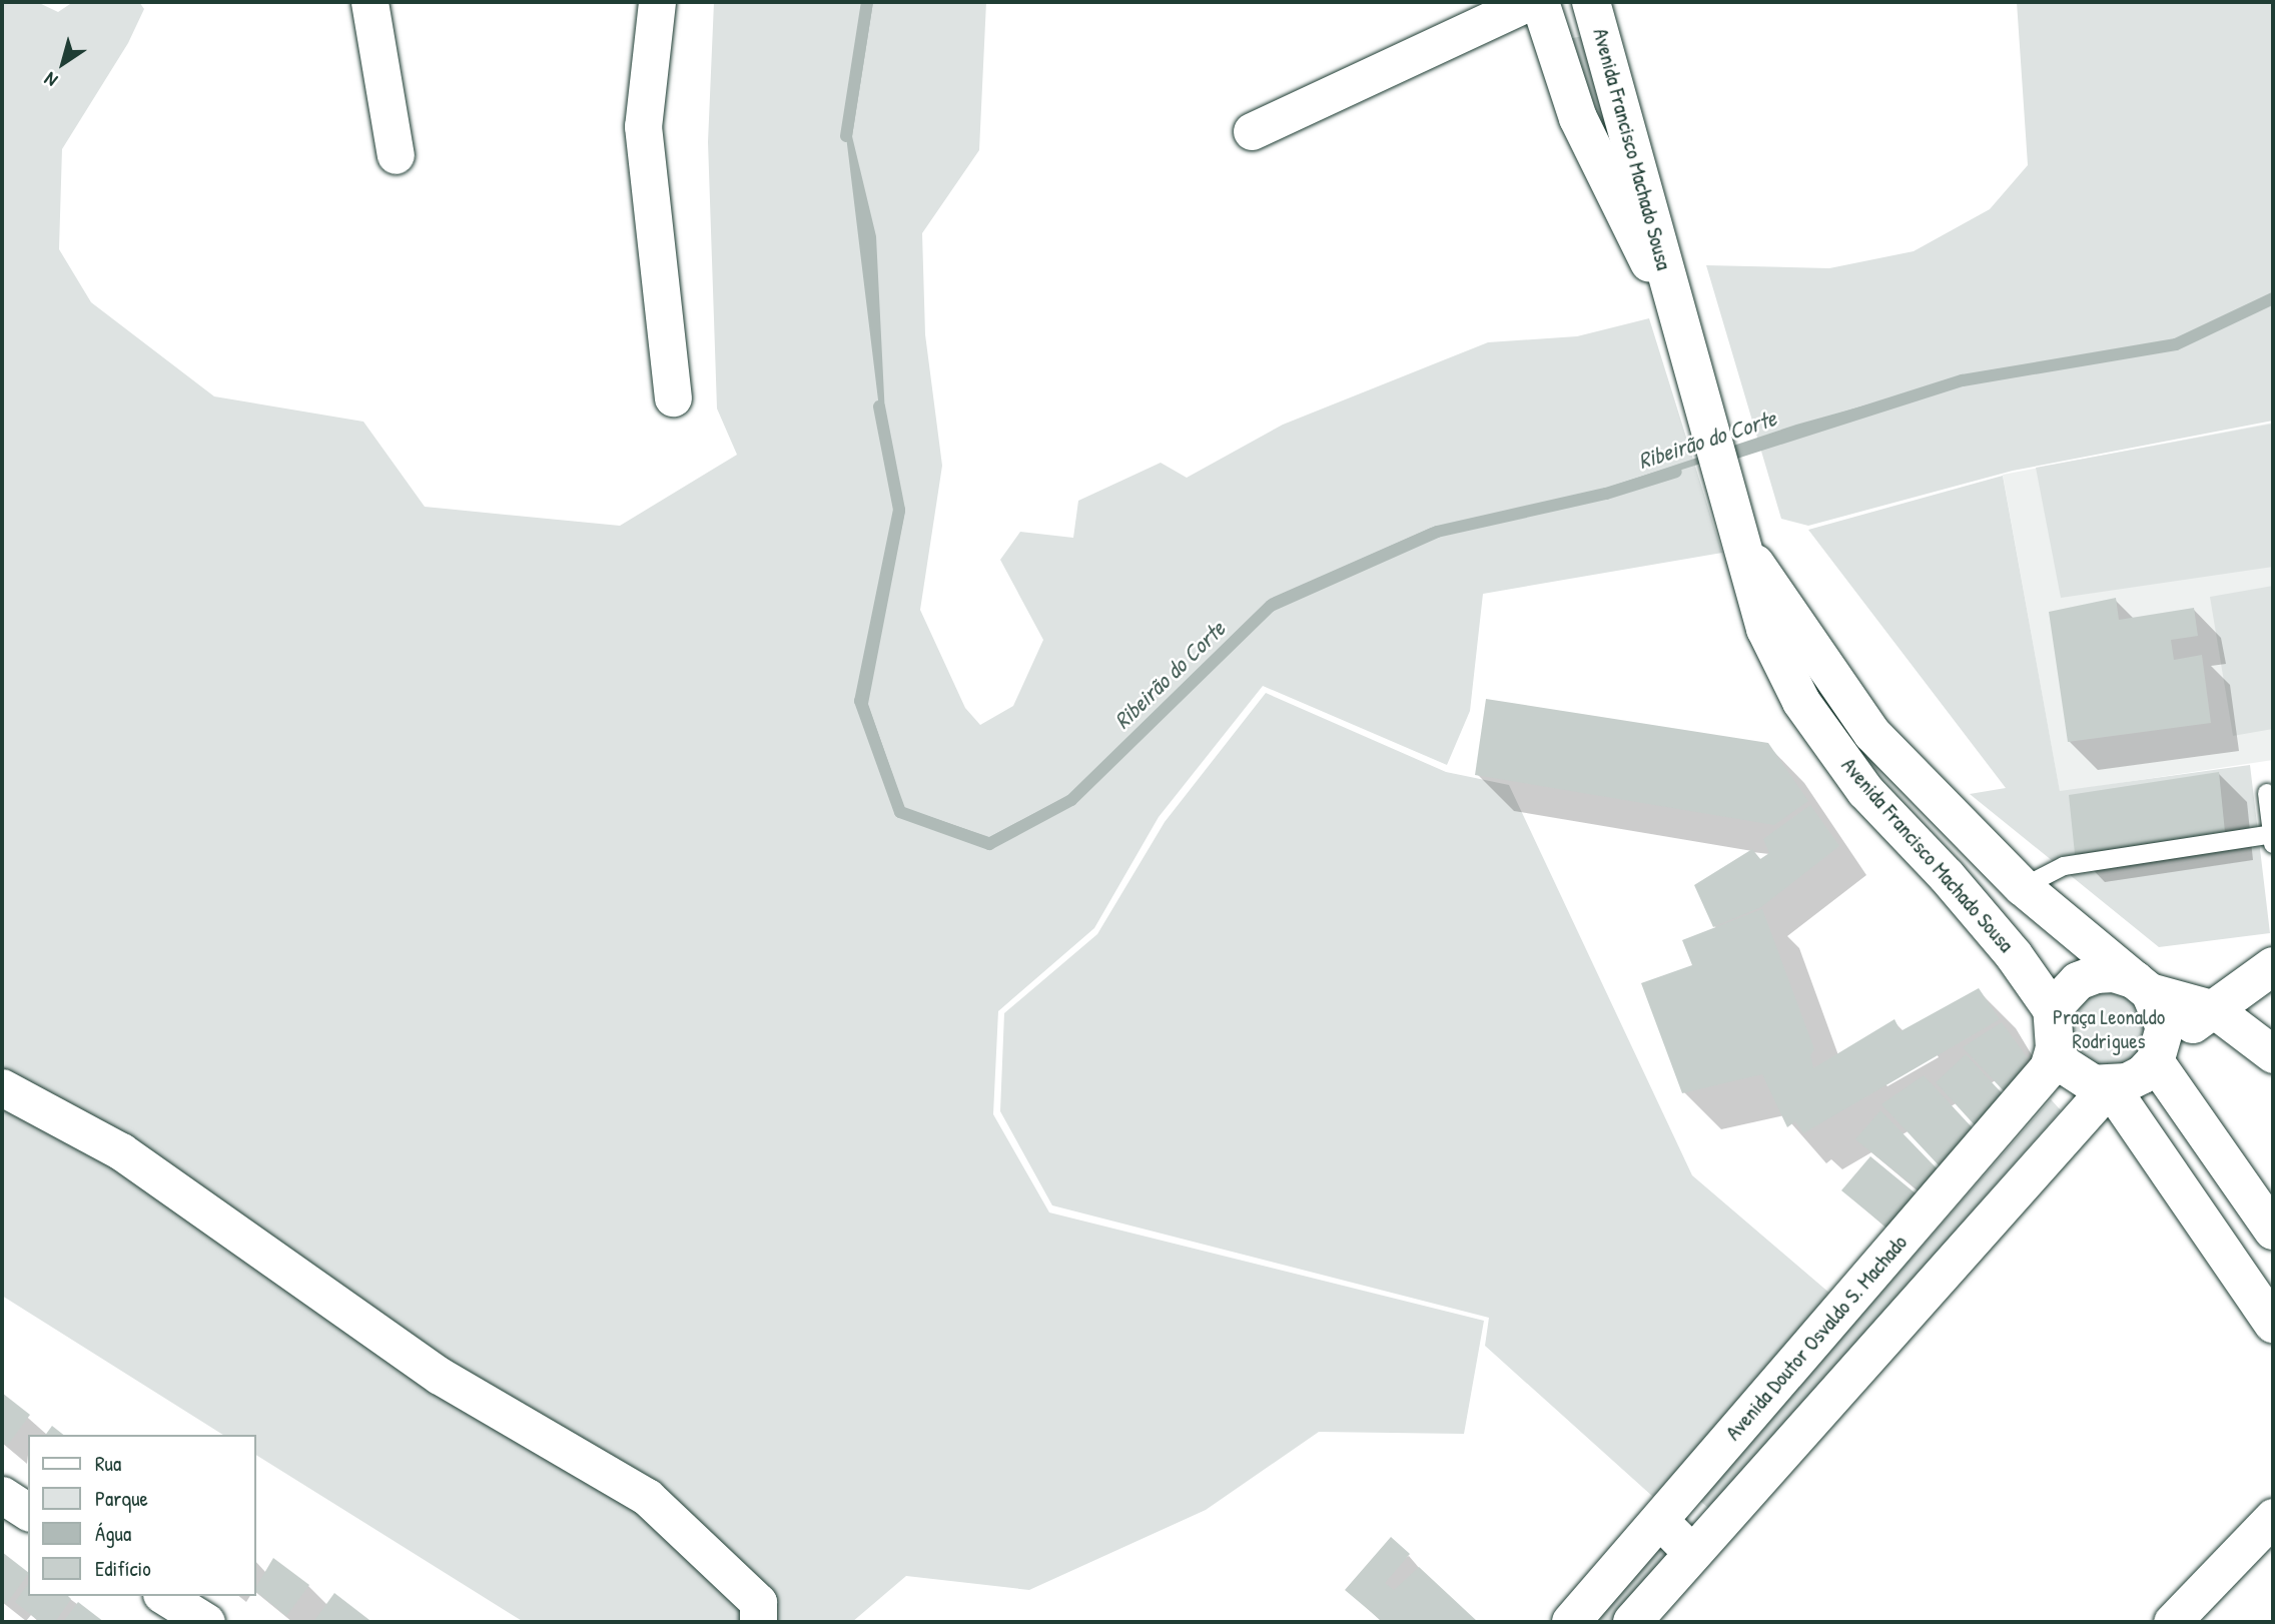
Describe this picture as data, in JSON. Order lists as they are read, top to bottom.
{
  "streets": {
    "main road": ["Avenida Francisco Machado Sousa", "Avenida Doutor Osvaldo S. Machado"]
  },
  "crossings": [
    ["Avenida Francisco Machado Sousa", "Avenida Doutor Osvaldo S. Machado"]
  ],
  "water": ["Ribeirão do Corte"],
  "parks": ["Praça Leonaldo Rodrigues"],
  "legend": [
    "Rua",
    "Parque",
    "Água",
    "Edifício"
  ],
  "north": "bottom left"
}
